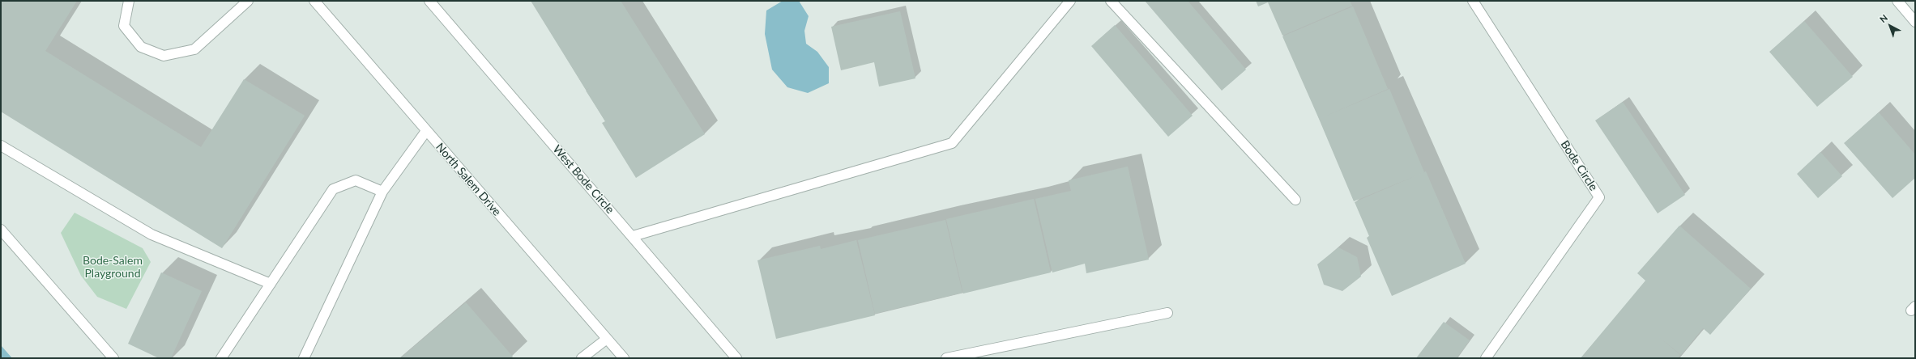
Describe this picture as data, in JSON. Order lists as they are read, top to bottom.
{
  "streets": {
    "street": ["Bode Circle", "North Salem Drive", "West Bode Circle"]
  },
  "parks": ["Bode-Salem Playground"],
  "north": "top left"
}
